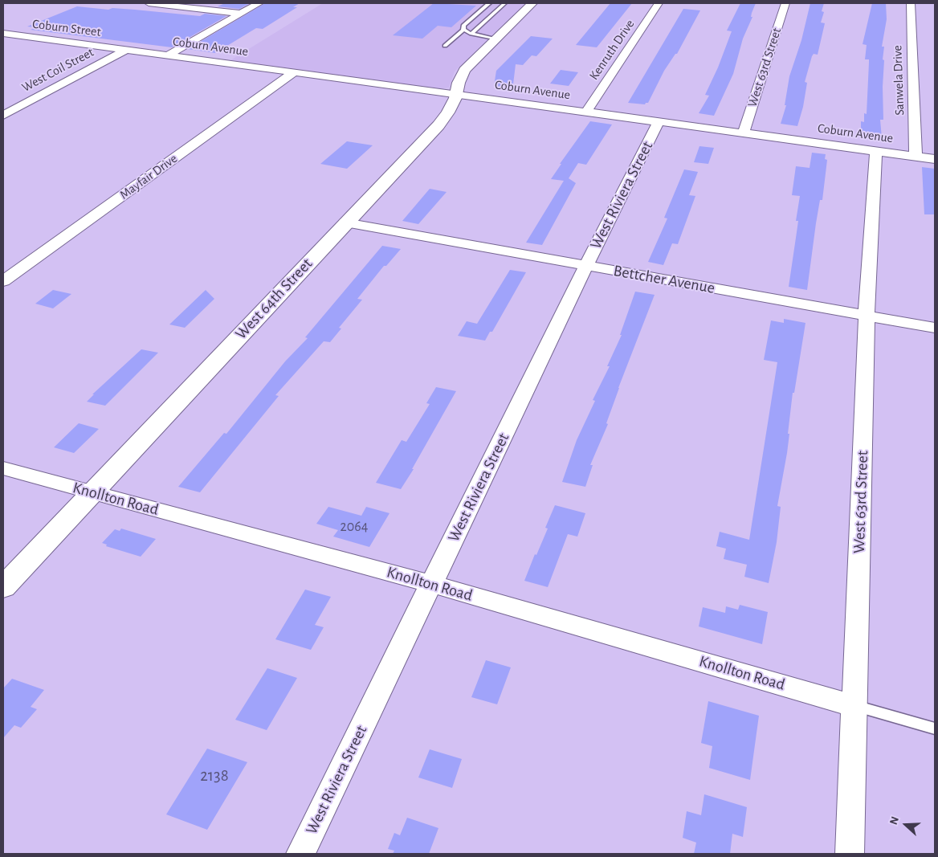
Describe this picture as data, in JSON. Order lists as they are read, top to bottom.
{
  "streets": {
    "street": [
      "Coburn Street",
      "Coburn Avenue",
      "Kenruth Drive",
      "West 63rd Street",
      "West Coil Street",
      "Sanwela Drive",
      "Mayfair Drive",
      "West Riviera Street",
      "Bettcher Avenue",
      "West 64th Street",
      "Knollton Road"
    ]
  },
  "crossings": [
    ["Coburn Street", "Coburn Avenue"],
    ["Coburn Street", "West Coil Street"],
    ["Coburn Avenue", "Kenruth Drive"],
    ["Coburn Avenue", "West 63rd Street"],
    ["Coburn Avenue", "West Coil Street"],
    ["Coburn Avenue", "Sanwela Drive"],
    ["Coburn Avenue", "Mayfair Drive"],
    ["Coburn Avenue", "West Riviera Street"],
    ["Coburn Avenue", "West 64th Street"],
    ["West 63rd Street", "Bettcher Avenue"],
    ["West 63rd Street", "Knollton Road"],
    ["West Riviera Street", "Bettcher Avenue"],
    ["West Riviera Street", "Knollton Road"],
    ["Bettcher Avenue", "West 64th Street"],
    ["West 64th Street", "Knollton Road"]
  ],
  "house_numbers": ["2064", "2138"],
  "north": "left"
}
